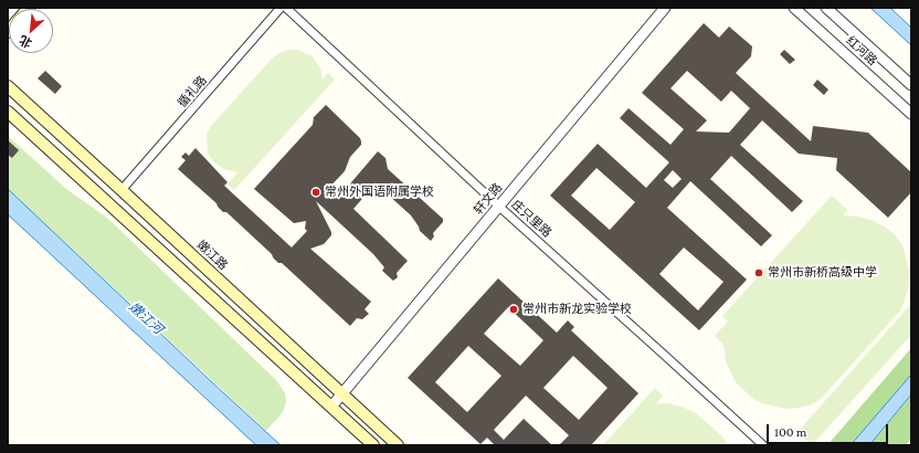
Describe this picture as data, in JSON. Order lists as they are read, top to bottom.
{
  "streets": {
    "main road": ["嫩江路"],
    "street": [
      "红河路",
      "循礼路",
      "轩文路",
      "庄只里路"
    ]
  },
  "crossings": [
    ["循礼路", "嫩江路"],
    ["轩文路", "庄只里路"],
    ["轩文路", "嫩江路"]
  ],
  "water": ["嫩江河"],
  "places": ["常州外国语附属学校", "常州市新桥高级中学", "常州市新龙实验学校"],
  "scale_bar": "100 m",
  "north": "bottom left"
}
